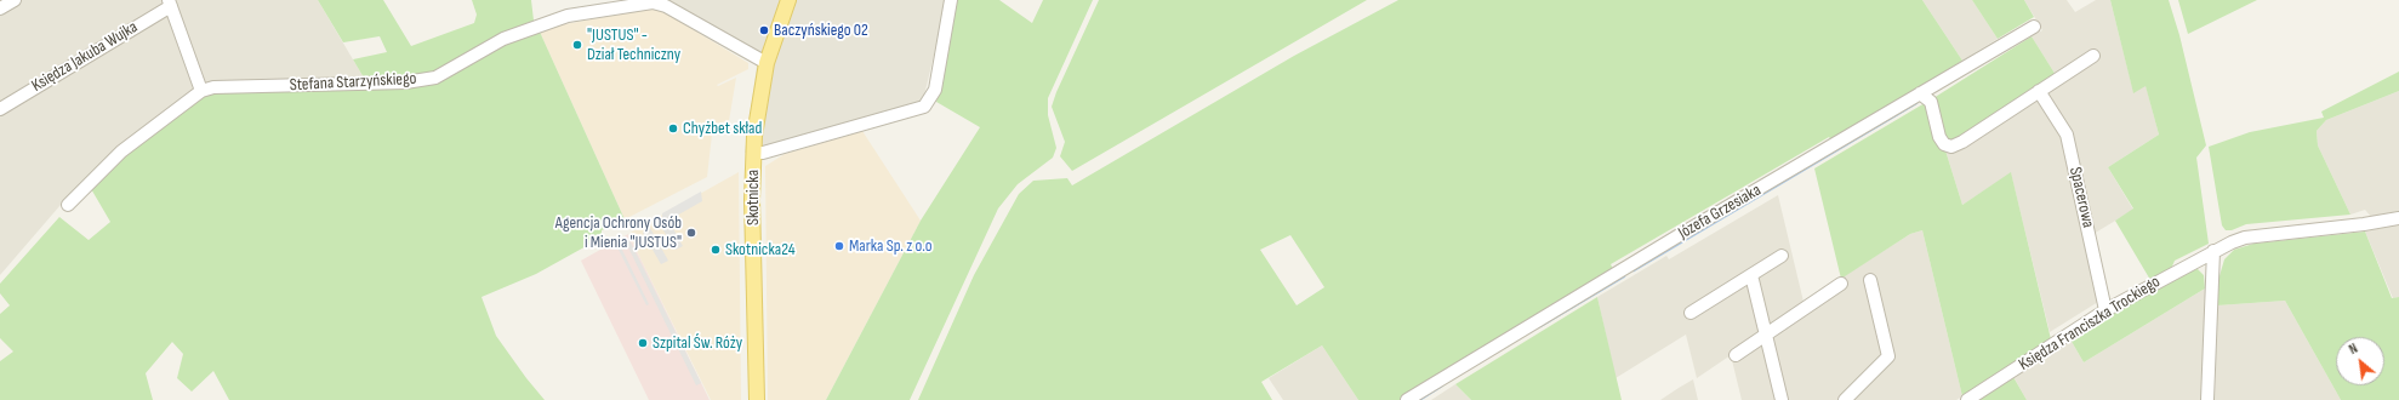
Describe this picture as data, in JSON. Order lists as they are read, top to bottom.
{
  "streets": {
    "main road": ["Skotnicka"],
    "street": [
      "Księdza Jakuba Wujka",
      "Stefana Starzyńskiego",
      "Spacerowa",
      "Józefa Grzesiaka",
      "Księdza Franciszka Trockiego"
    ]
  },
  "crossings": [
    ["Stefana Starzyńskiego", "Skotnicka"],
    ["Spacerowa", "Księdza Franciszka Trockiego"]
  ],
  "places": [
    "Baczyńskiego 02",
    "\"JUSTUS\" - Dział Techniczny",
    "Chyżbet skład",
    "Agencja Ochrony Osób i Mienia \"JUSTUS\"",
    "Marka Sp. z o.o",
    "Skotnicka24",
    "Szpital Św. Róży"
  ],
  "north": "top left"
}
